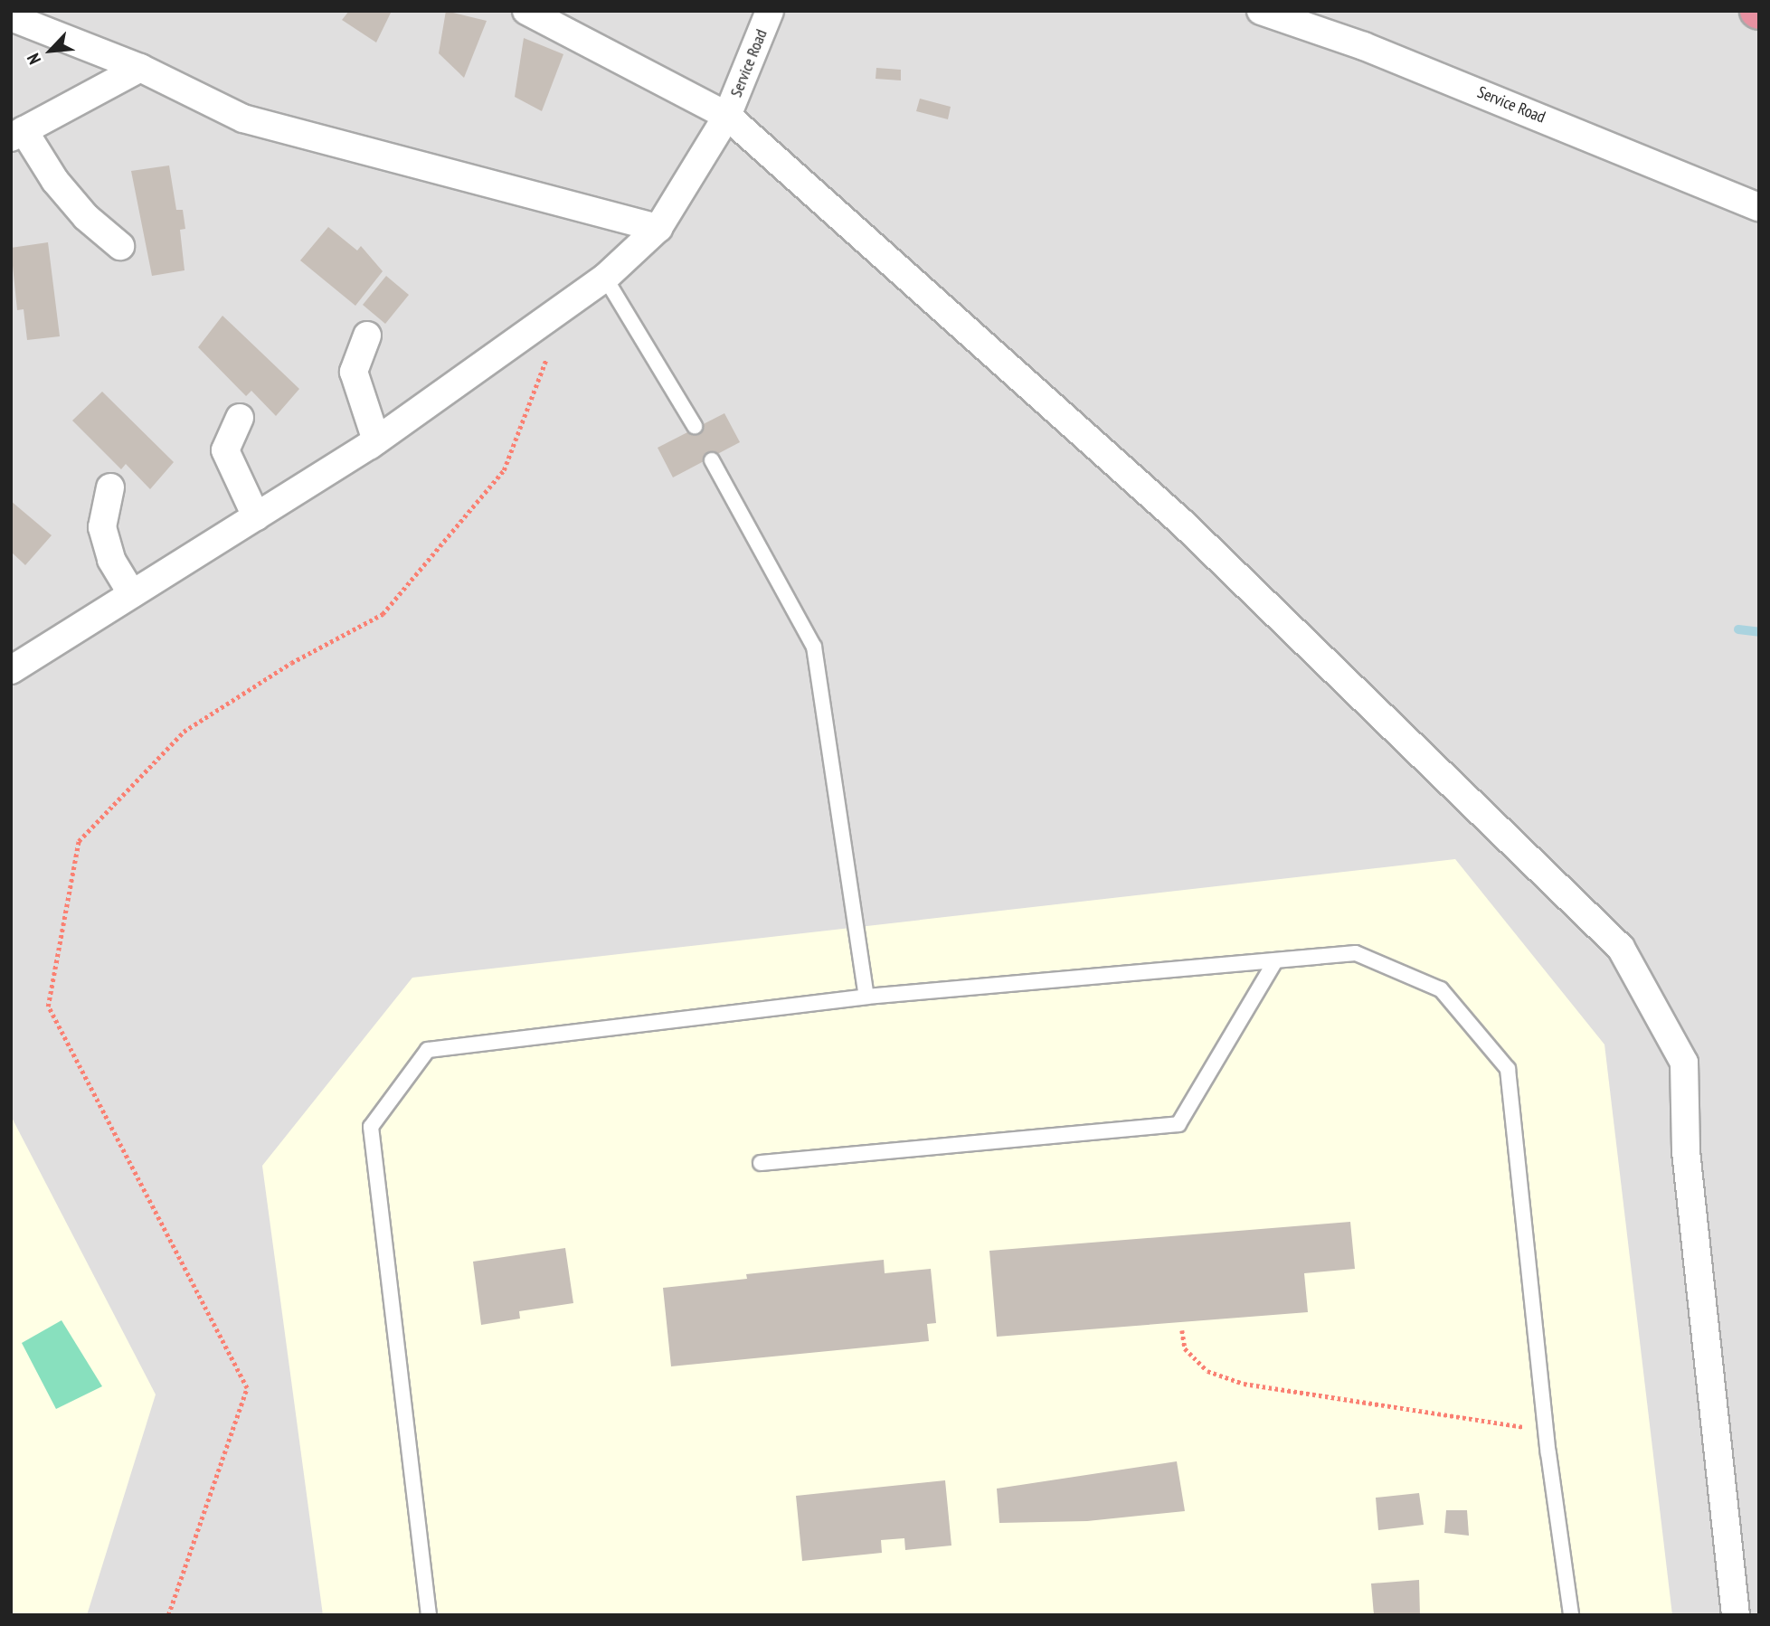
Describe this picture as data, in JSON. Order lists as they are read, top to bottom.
{
  "streets": {
    "street": ["Service Road"]
  },
  "north": "bottom left"
}
